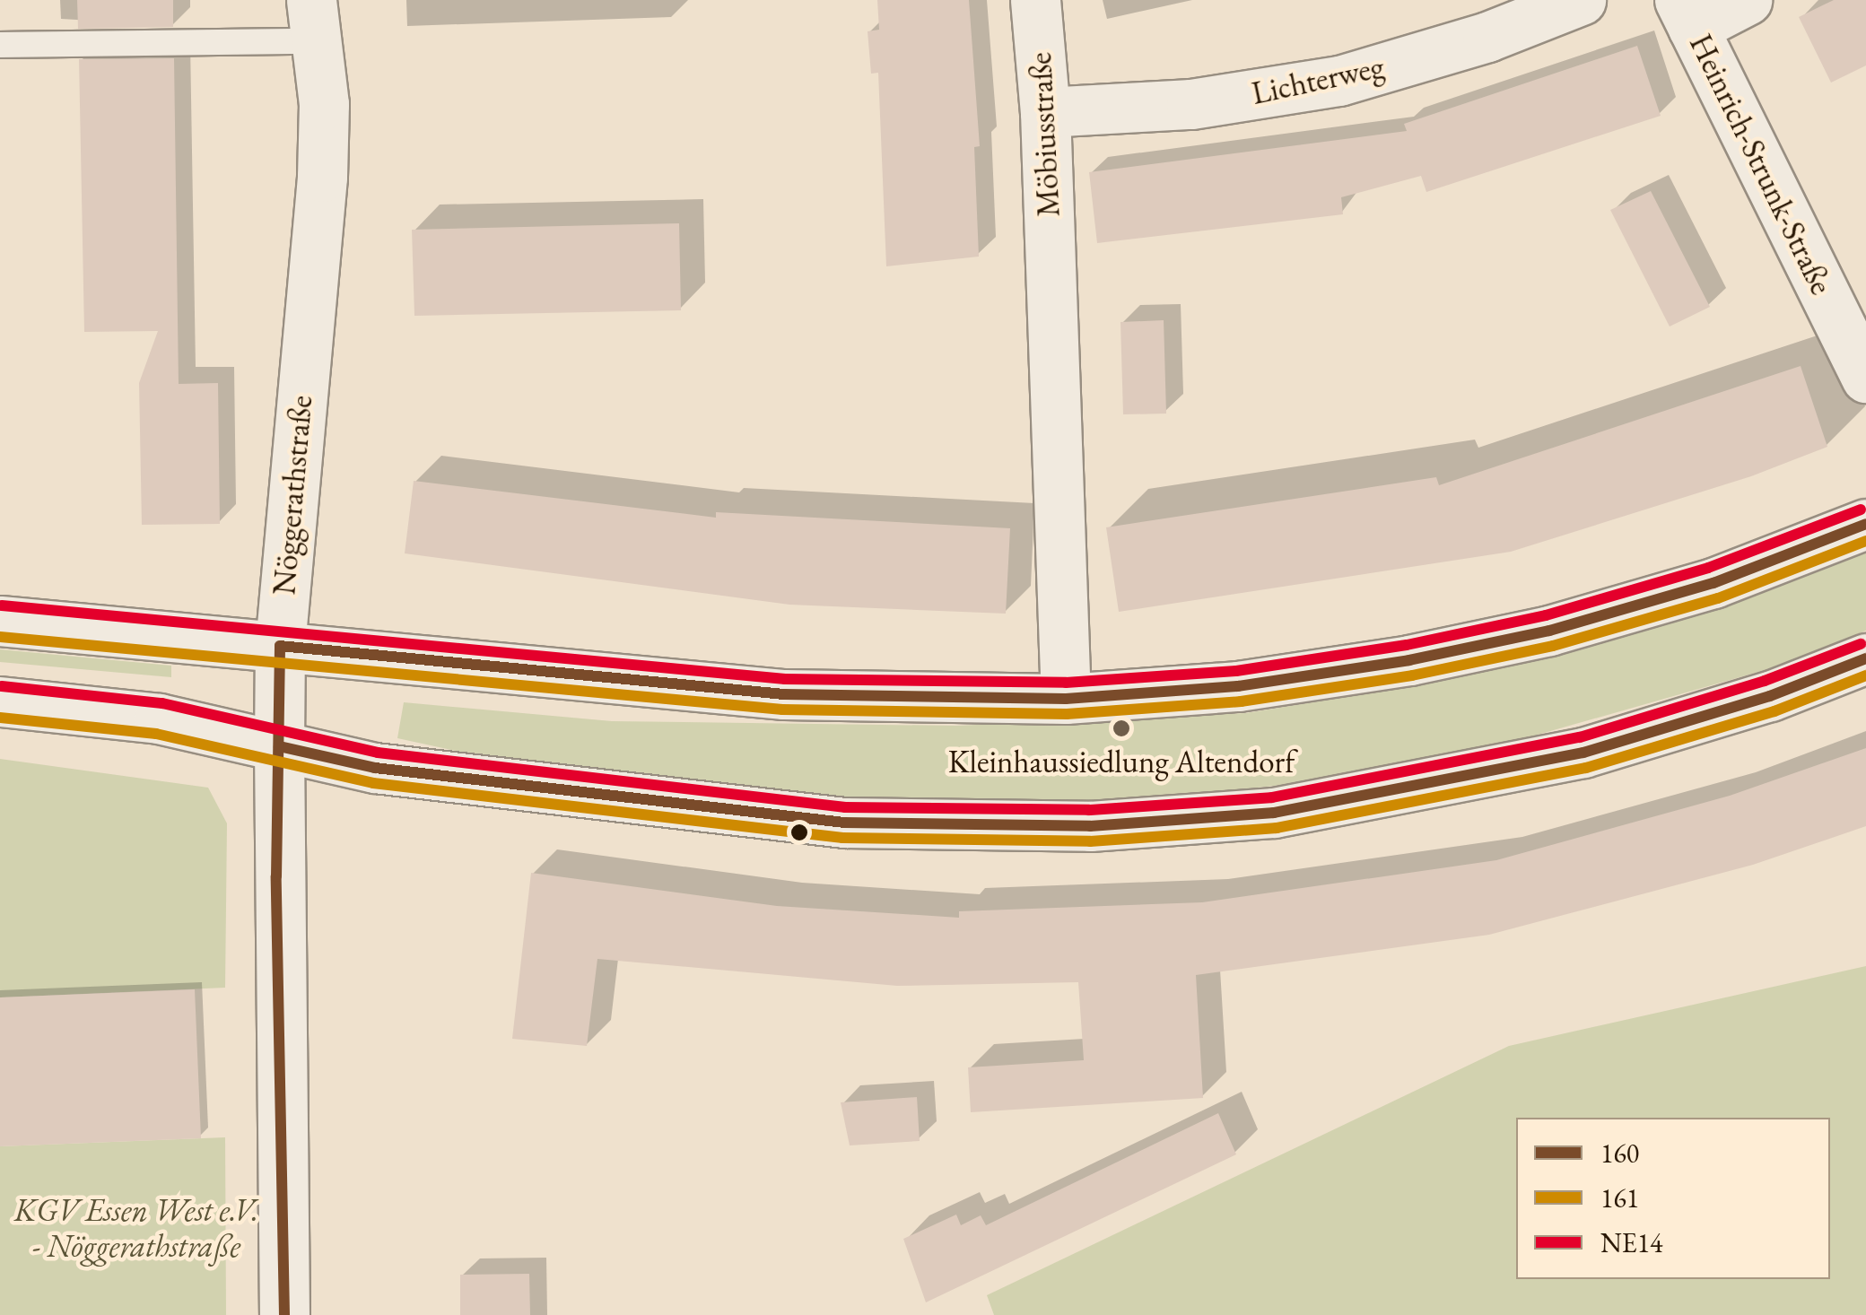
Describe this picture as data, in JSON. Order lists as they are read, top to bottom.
{
  "streets": {
    "main road": [
      "Lichterweg",
      "Möbiusstraße",
      "Heinrich-Strunk-Straße",
      "Nöggerathstraße"
    ]
  },
  "crossings": [
    ["Lichterweg", "Möbiusstraße"]
  ],
  "parks": ["KGV Essen West e.V. - Nöggerathstraße"],
  "places": ["Kleinhaussiedlung Altendorf"],
  "lines": ["transit line NE14", "transit line 160", "transit line 161"],
  "legend": ["160", "161", "NE14"]
}
